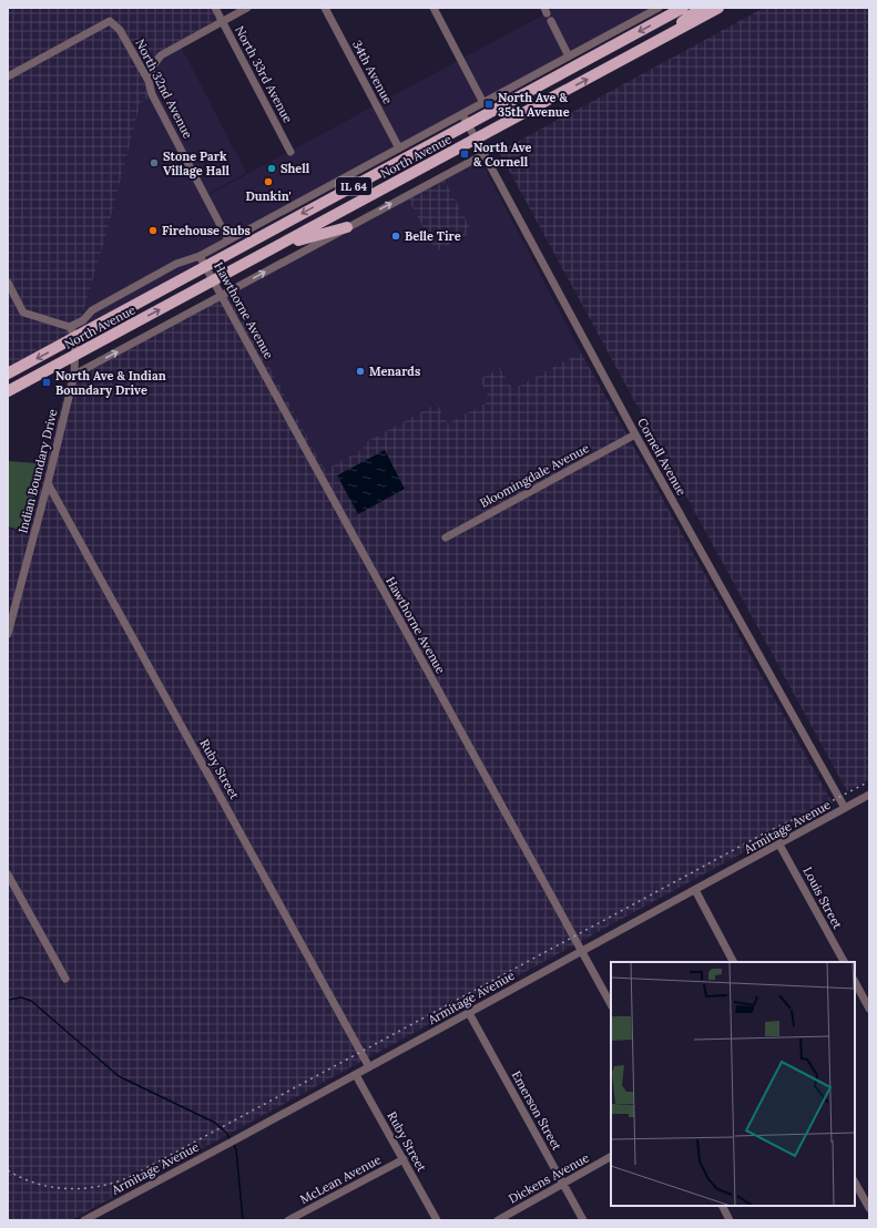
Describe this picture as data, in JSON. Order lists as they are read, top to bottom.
{
  "streets": {
    "main road": ["North Avenue", "IL 64"],
    "street": [
      "34th Avenue",
      "North 33rd Avenue",
      "North 32nd Avenue",
      "Hawthorne Avenue",
      "Cornell Avenue",
      "Indian Boundary Drive",
      "Bloomingdale Avenue",
      "Ruby Street",
      "Armitage Avenue",
      "Louis Street",
      "Emerson Street",
      "Dickens Avenue",
      "McLean Avenue"
    ]
  },
  "crossings": [
    ["34th Avenue", "North Avenue"],
    ["North 32nd Avenue", "North Avenue"],
    ["North Avenue", "Hawthorne Avenue"],
    ["North Avenue", "Cornell Avenue"],
    ["North Avenue", "Indian Boundary Drive"],
    ["Hawthorne Avenue", "Armitage Avenue"],
    ["Cornell Avenue", "Bloomingdale Avenue"],
    ["Cornell Avenue", "Armitage Avenue"],
    ["Indian Boundary Drive", "Ruby Street"],
    ["Ruby Street", "Armitage Avenue"],
    ["Ruby Street", "McLean Avenue"],
    ["Armitage Avenue", "Louis Street"],
    ["Armitage Avenue", "Emerson Street"],
    ["Emerson Street", "Dickens Avenue"]
  ],
  "places": {
    "transit": ["North Ave & 35th Avenue", "North Ave & Cornell", "North Ave & Indian Boundary Drive"],
    "other": [
      "Stone Park Village Hall",
      "Shell",
      "Dunkin'",
      "Firehouse Subs",
      "Belle Tire",
      "Menards"
    ]
  }
}
